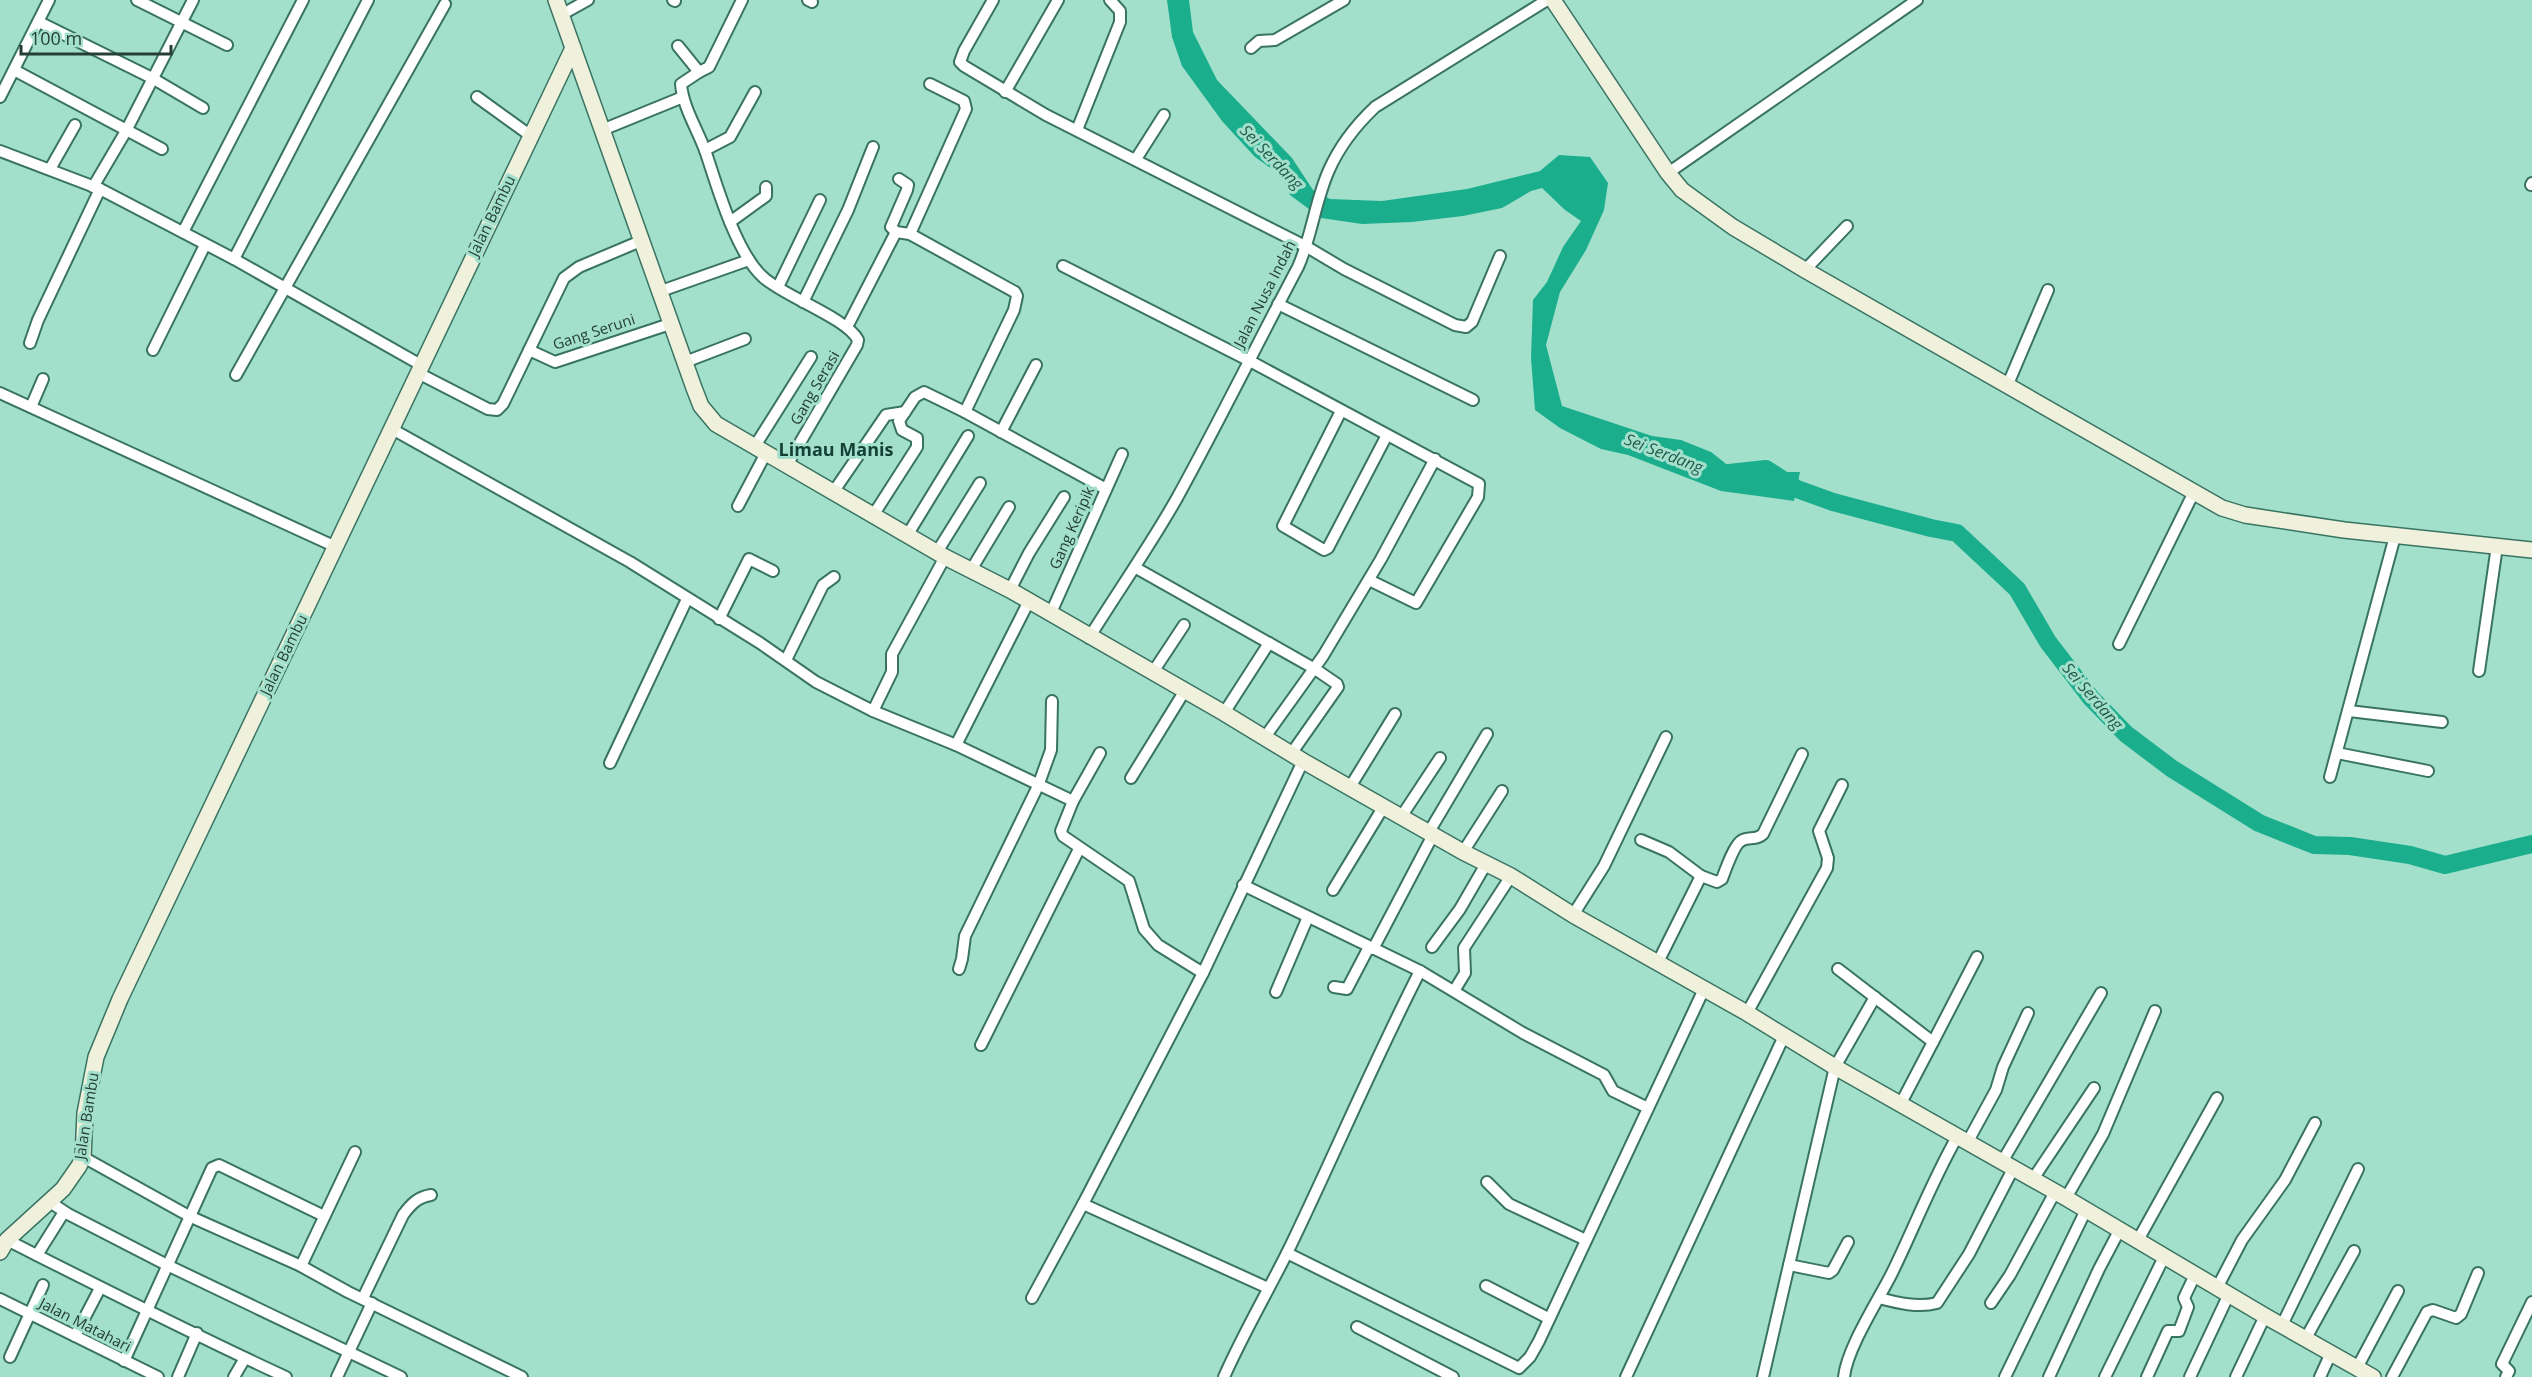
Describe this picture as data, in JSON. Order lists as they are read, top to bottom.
{
  "streets": {
    "street": [
      "Jalan Bambu",
      "Jalan Nusa Indah",
      "Gang Seruni",
      "Gang Serasi",
      "Gang Keripik",
      "Jalan Matahari"
    ]
  },
  "districts": ["Limau Manis"],
  "water": ["Sei Serdang"],
  "scale_bar": "100 m"
}
